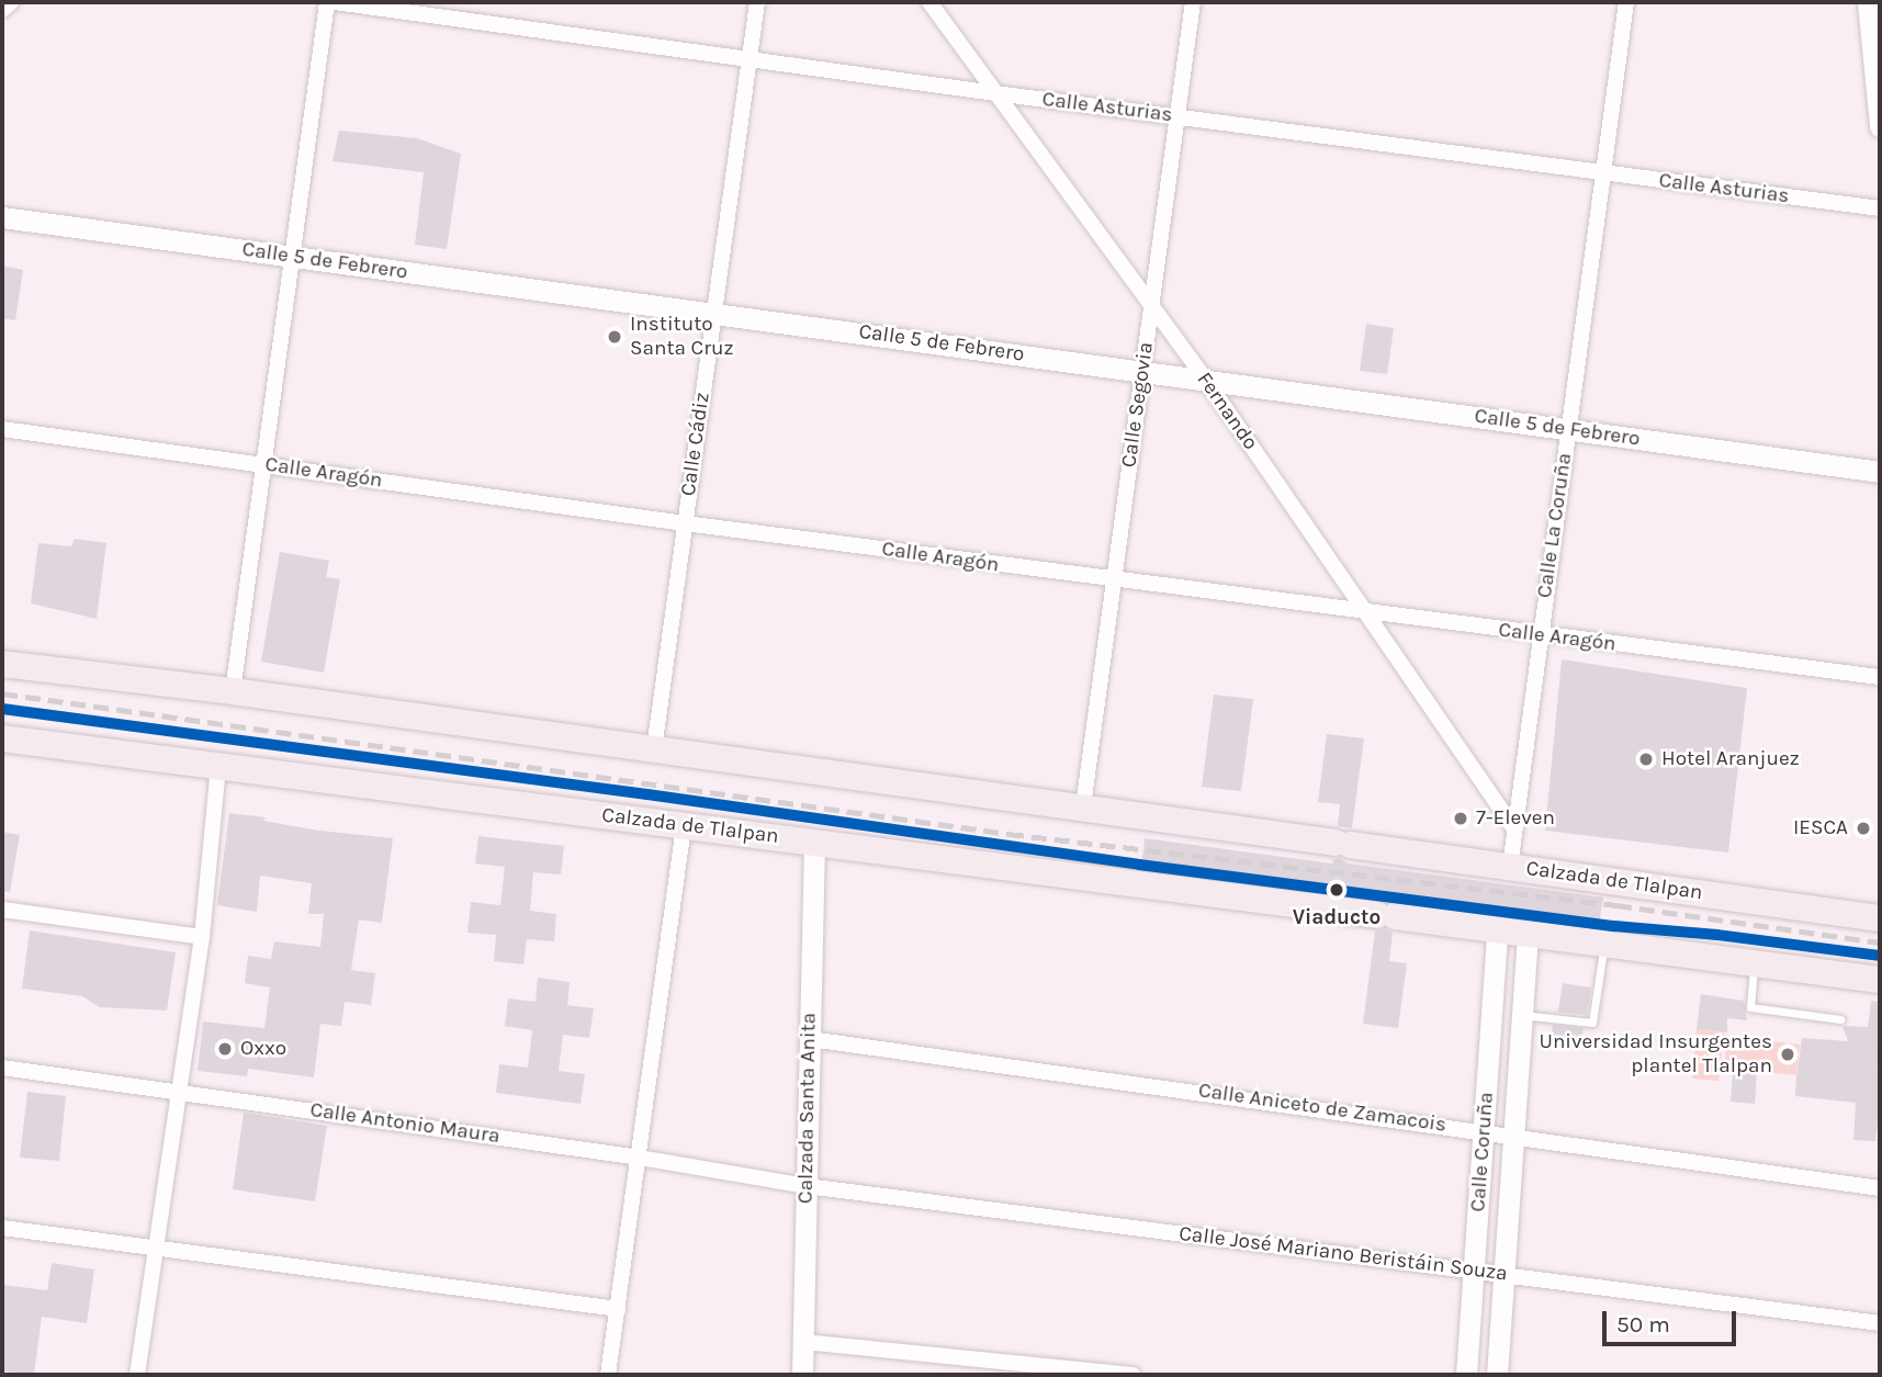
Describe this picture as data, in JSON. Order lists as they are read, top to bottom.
{
  "streets": {
    "highway": ["Calzada de Tlalpan"],
    "street": [
      "Calle Asturias",
      "Calle 5 de Febrero",
      "Calle Segovia",
      "Fernando",
      "Calle Cádiz",
      "Calle Aragón",
      "Calle La Coruña",
      "Calzada Santa Anita",
      "Calle Aniceto de Zamacois",
      "Calle Antonio Maura",
      "Calle Coruña",
      "Calle José Mariano Beristáin Souza"
    ]
  },
  "crossings": [
    ["Calle Asturias", "Calle Segovia"],
    ["Calle Asturias", "Fernando"],
    ["Calle Asturias", "Calle Cádiz"],
    ["Calle Asturias", "Calle La Coruña"],
    ["Calle 5 de Febrero", "Calle Segovia"],
    ["Calle 5 de Febrero", "Fernando"],
    ["Calle 5 de Febrero", "Calle Cádiz"],
    ["Calle 5 de Febrero", "Calle La Coruña"],
    ["Calle Segovia", "Fernando"],
    ["Calle Segovia", "Calle Aragón"],
    ["Calle Segovia", "Calzada de Tlalpan"],
    ["Fernando", "Calle Aragón"],
    ["Fernando", "Calle La Coruña"],
    ["Calle Cádiz", "Calle Aragón"],
    ["Calle Cádiz", "Calzada de Tlalpan"],
    ["Calle Aragón", "Calle La Coruña"],
    ["Calle La Coruña", "Calzada de Tlalpan"],
    ["Calzada de Tlalpan", "Calzada Santa Anita"],
    ["Calzada de Tlalpan", "Calle Coruña"],
    ["Calzada Santa Anita", "Calle Aniceto de Zamacois"],
    ["Calzada Santa Anita", "Calle Antonio Maura"],
    ["Calzada Santa Anita", "Calle José Mariano Beristáin Souza"],
    ["Calle Aniceto de Zamacois", "Calle Coruña"],
    ["Calle Antonio Maura", "Calle José Mariano Beristáin Souza"],
    ["Calle Coruña", "Calle José Mariano Beristáin Souza"]
  ],
  "places": [
    "Instituto Santa Cruz",
    "Hotel Aranjuez",
    "7-Eleven",
    "IESCA",
    "Viaducto",
    "Oxxo",
    "Universidad Insurgentes plantel Tlalpan"
  ],
  "scale_bar": "50 m"
}
